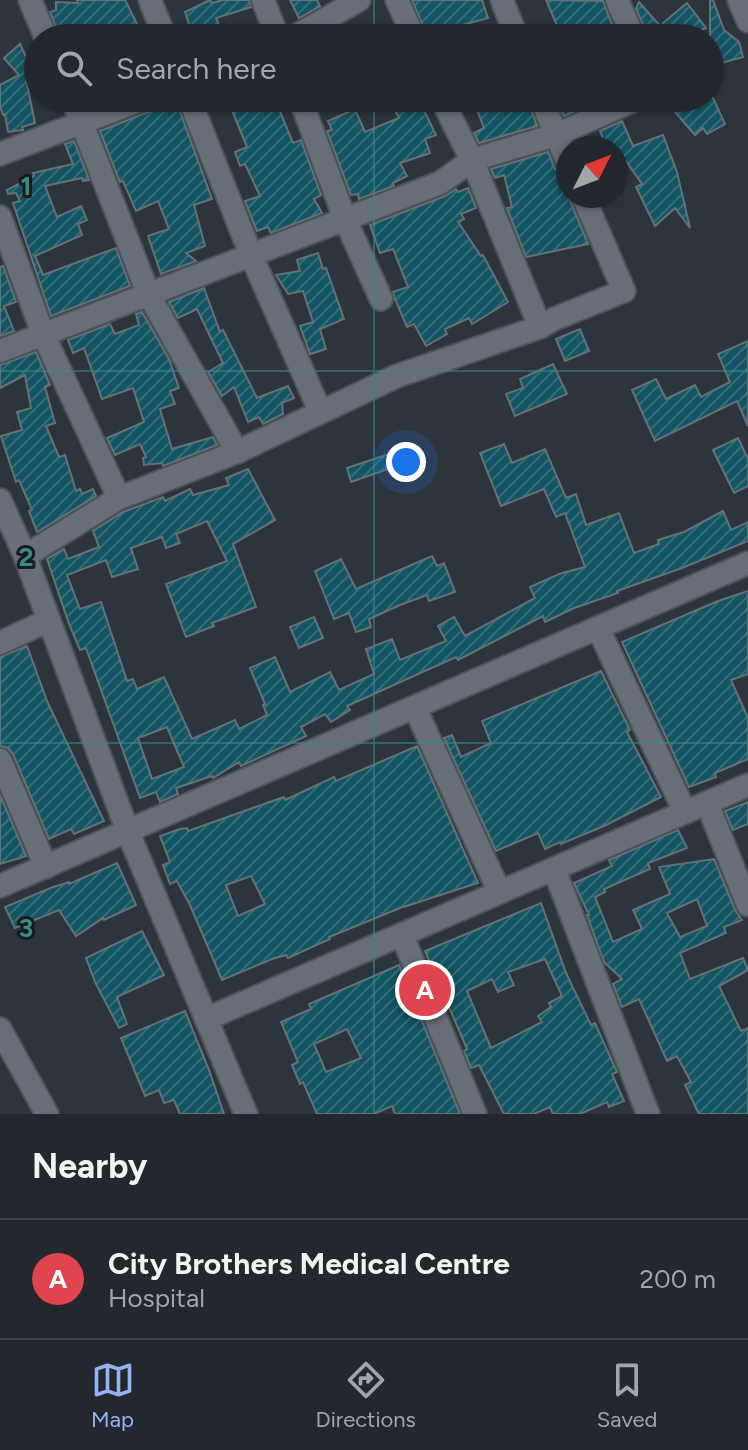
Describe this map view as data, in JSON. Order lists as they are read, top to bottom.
{
  "north": "top right",
  "page": {
    "search": "Search here",
    "pins": "A",
    "heading": "Nearby",
    "list": [
      {
        "mark": "A",
        "name": "City Brothers Medical Centre",
        "note": "Hospital",
        "value": "200 m"
      }
    ],
    "nav": ["Map", "Directions", "Saved"]
  },
  "grid": {
    "rows": ["1", "2", "3"]
  }
}
